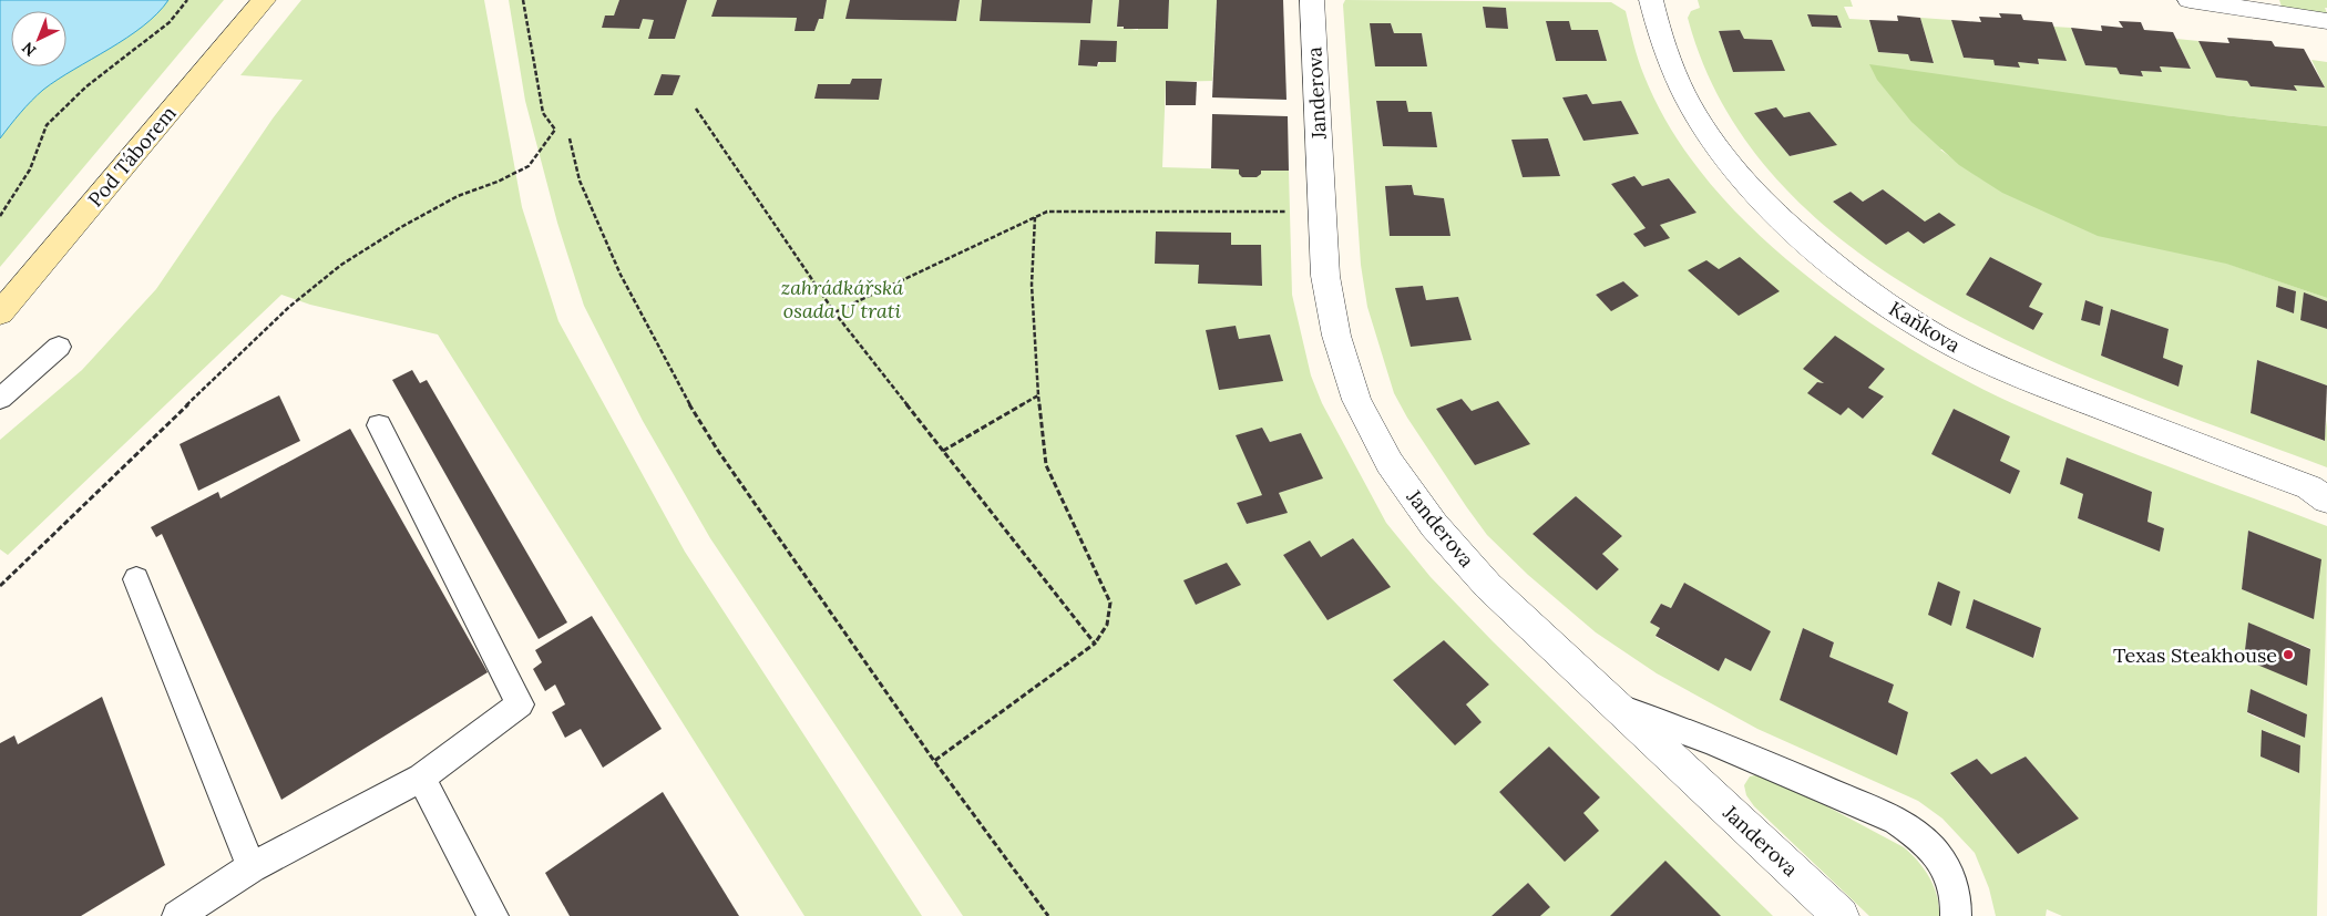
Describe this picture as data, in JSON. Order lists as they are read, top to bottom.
{
  "streets": {
    "main road": ["Pod Táborem"],
    "street": ["Janderova", "Kaňkova"]
  },
  "parks": ["zahrádkářská osada U trati"],
  "places": ["Texas Steakhouse"],
  "north": "bottom left"
}
